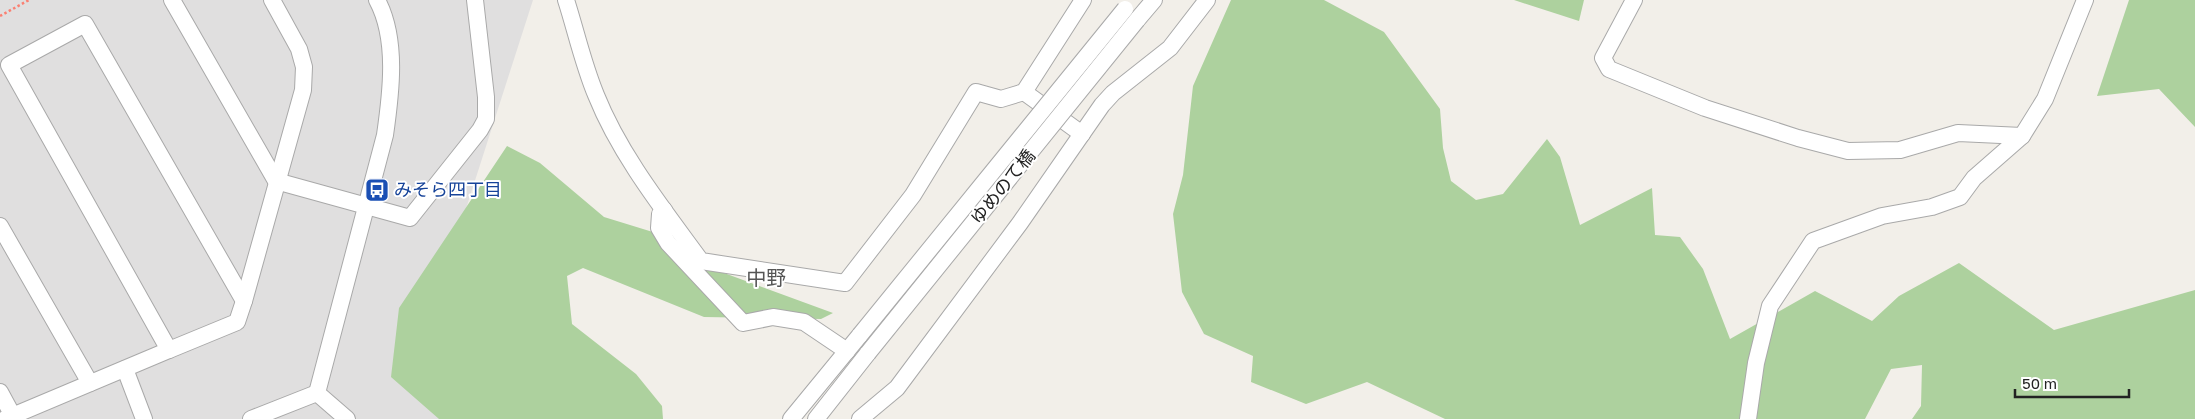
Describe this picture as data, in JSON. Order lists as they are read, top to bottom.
{
  "streets": {
    "street": ["ゆめのて橋"]
  },
  "districts": ["中野"],
  "places": {
    "bus stop": ["みそら四丁目"]
  },
  "scale_bar": "50 m"
}
